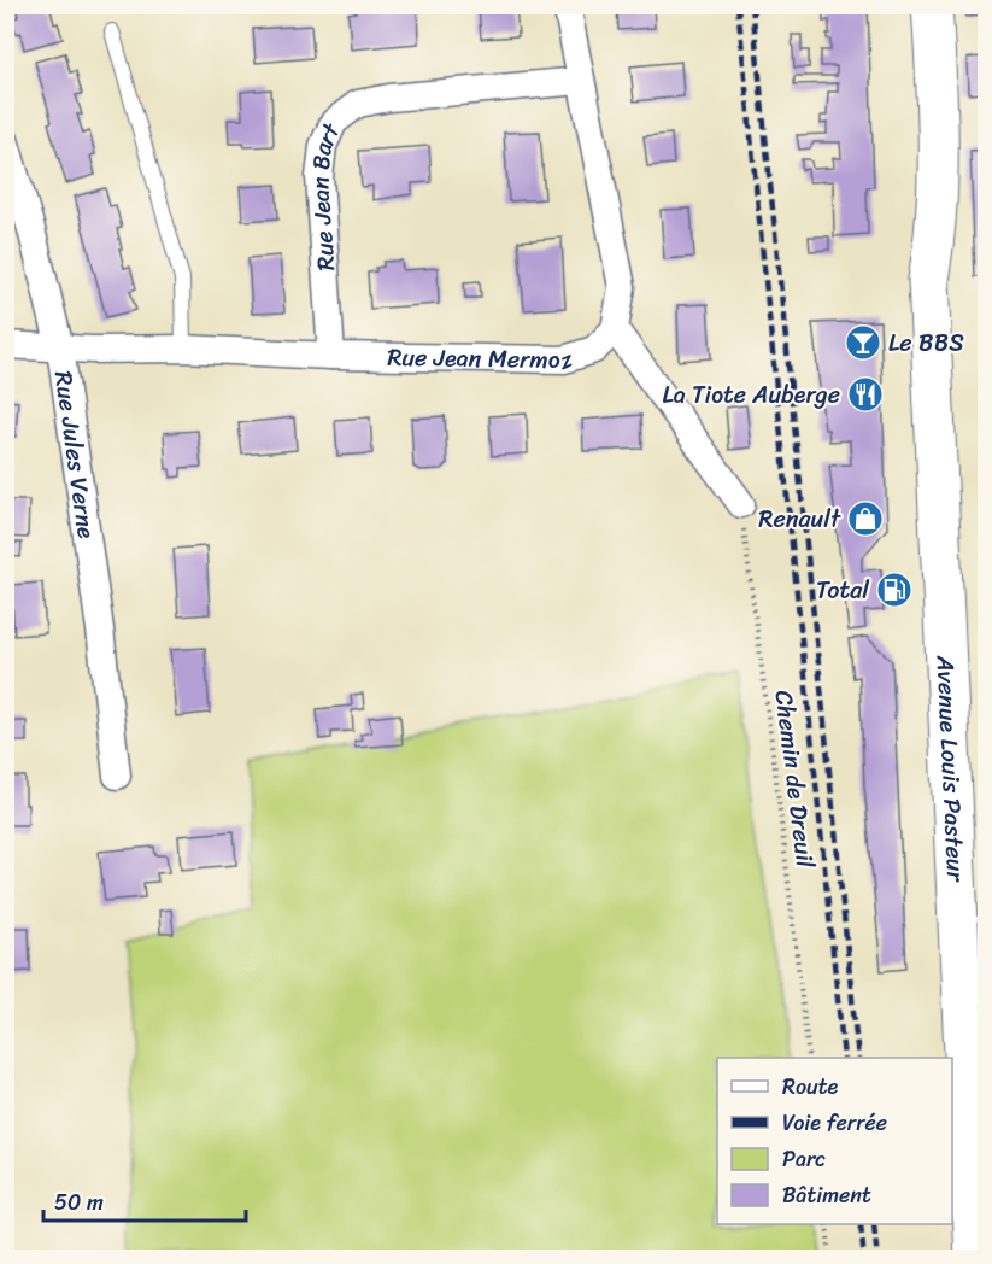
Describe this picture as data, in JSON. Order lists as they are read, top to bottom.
{
  "streets": {
    "main road": ["Avenue Louis Pasteur"],
    "street": ["Rue Jean Bart", "Rue Jean Mermoz", "Rue Jules Verne"],
    "path": ["Chemin de Dreuil"]
  },
  "crossings": [
    ["Rue Jean Bart", "Rue Jean Mermoz"],
    ["Rue Jean Mermoz", "Rue Jules Verne"]
  ],
  "places": {
    "bar": ["Le BBS"],
    "restaurant": ["La Tiote Auberge"],
    "shop": ["Renault"],
    "fuel station": ["Total"]
  },
  "legend": [
    "Route",
    "Voie ferrée",
    "Parc",
    "Bâtiment"
  ],
  "scale_bar": "50 m"
}
